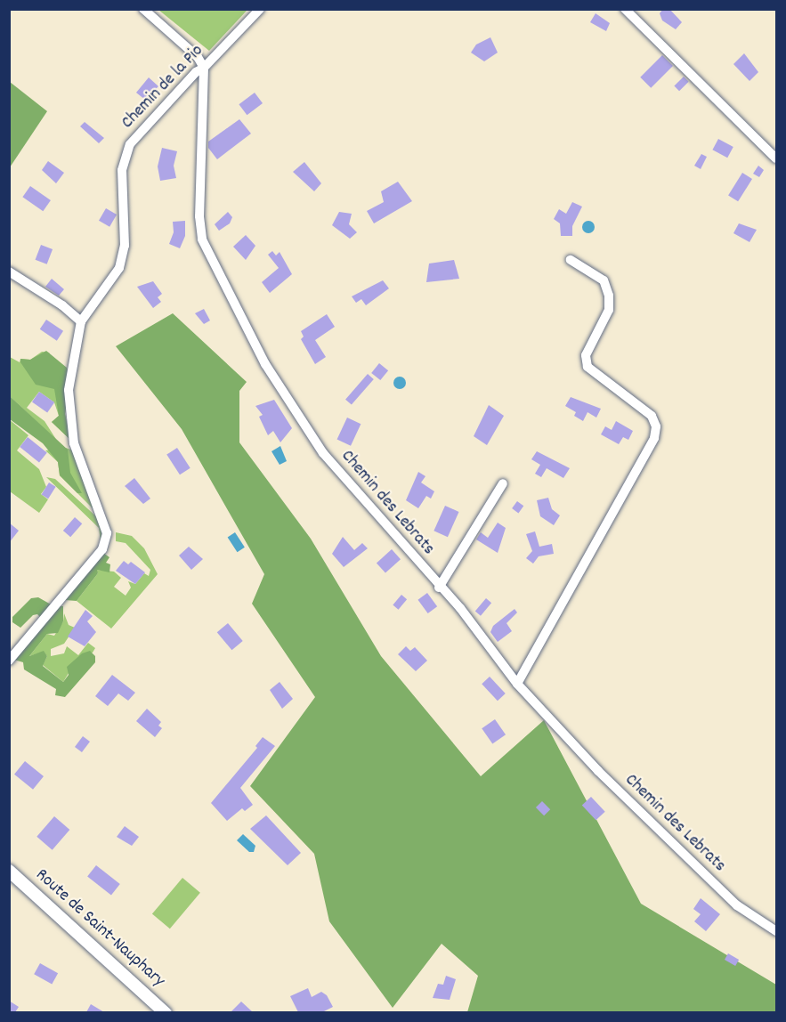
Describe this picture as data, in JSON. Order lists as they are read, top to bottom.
{
  "streets": {
    "main road": ["Route de Saint-Nauphary"],
    "street": ["Chemin de la Pio", "Chemin des Lebrats"]
  },
  "crossings": [
    ["Chemin de la Pio", "Chemin des Lebrats"]
  ]
}
